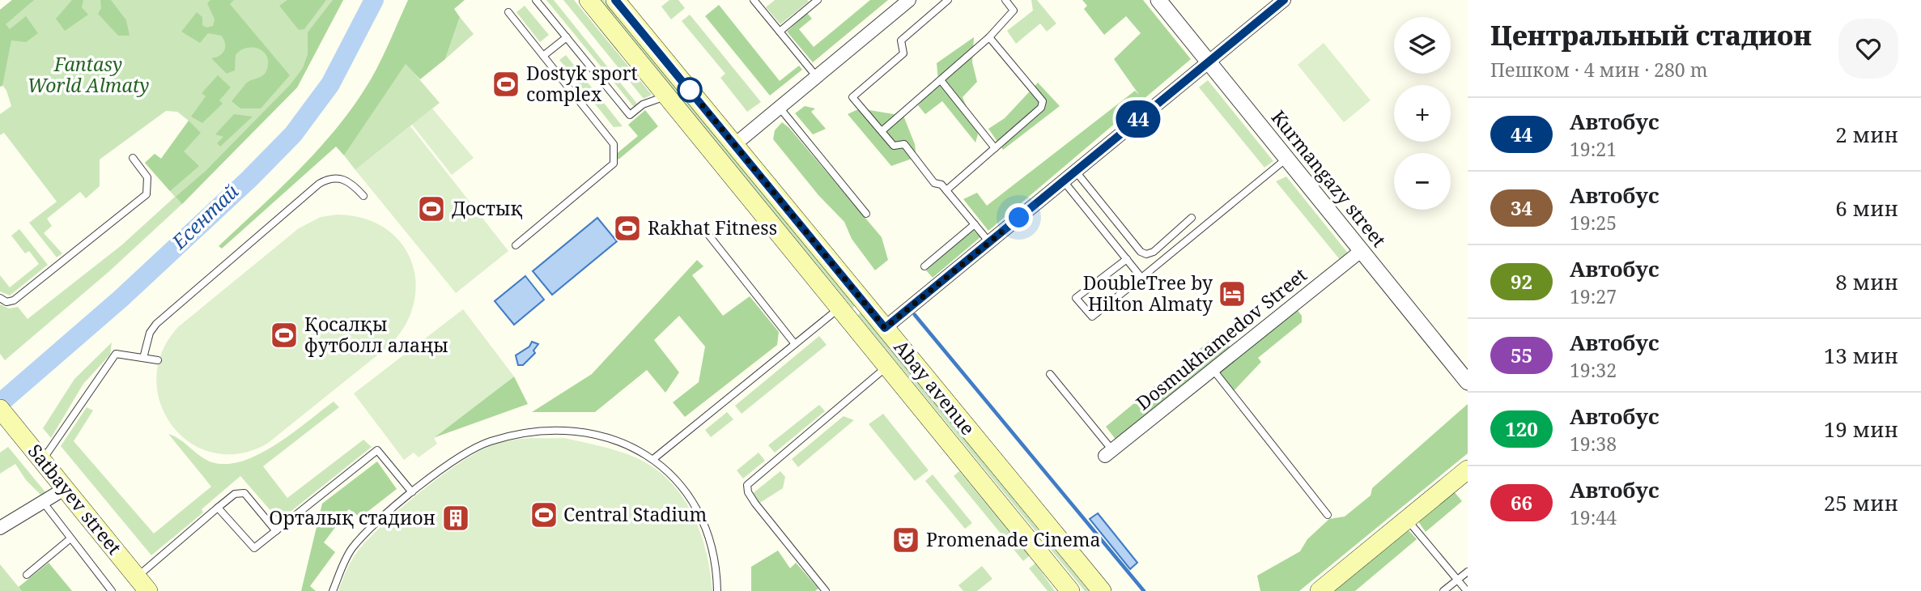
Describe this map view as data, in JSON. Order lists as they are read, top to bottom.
{
  "streets": {
    "main road": ["Abay avenue", "Satbayev street"],
    "street": ["Kurmangazy street", "Dosmukhamedov Street"]
  },
  "crossings": [
    ["Kurmangazy street", "Dosmukhamedov Street"]
  ],
  "water": ["Есентай"],
  "parks": ["Fantasy World Almaty"],
  "places": {
    "sports": [
      "Dostyk sport complex",
      "Достық",
      "Rakhat Fitness",
      "Қосалқы футболл алаңы",
      "Central Stadium"
    ],
    "hotel": ["DoubleTree by Hilton Almaty"],
    "building": ["Орталық стадион"],
    "theatre": ["Promenade Cinema"]
  },
  "lines": ["bus line 44"],
  "page": {
    "on_map": "44",
    "heading": ["Центральный стадион", "Пешком · 4 мин · 280 m"],
    "map_buttons": ["+", "−"],
    "list": [
      {
        "mark": "44",
        "name": "Автобус",
        "note": "19:21",
        "value": "2 мин"
      },
      {
        "mark": "34",
        "name": "Автобус",
        "note": "19:25",
        "value": "6 мин"
      },
      {
        "mark": "92",
        "name": "Автобус",
        "note": "19:27",
        "value": "8 мин"
      },
      {
        "mark": "55",
        "name": "Автобус",
        "note": "19:32",
        "value": "13 мин"
      },
      {
        "mark": "120",
        "name": "Автобус",
        "note": "19:38",
        "value": "19 мин"
      },
      {
        "mark": "66",
        "name": "Автобус",
        "note": "19:44",
        "value": "25 мин"
      }
    ]
  }
}
